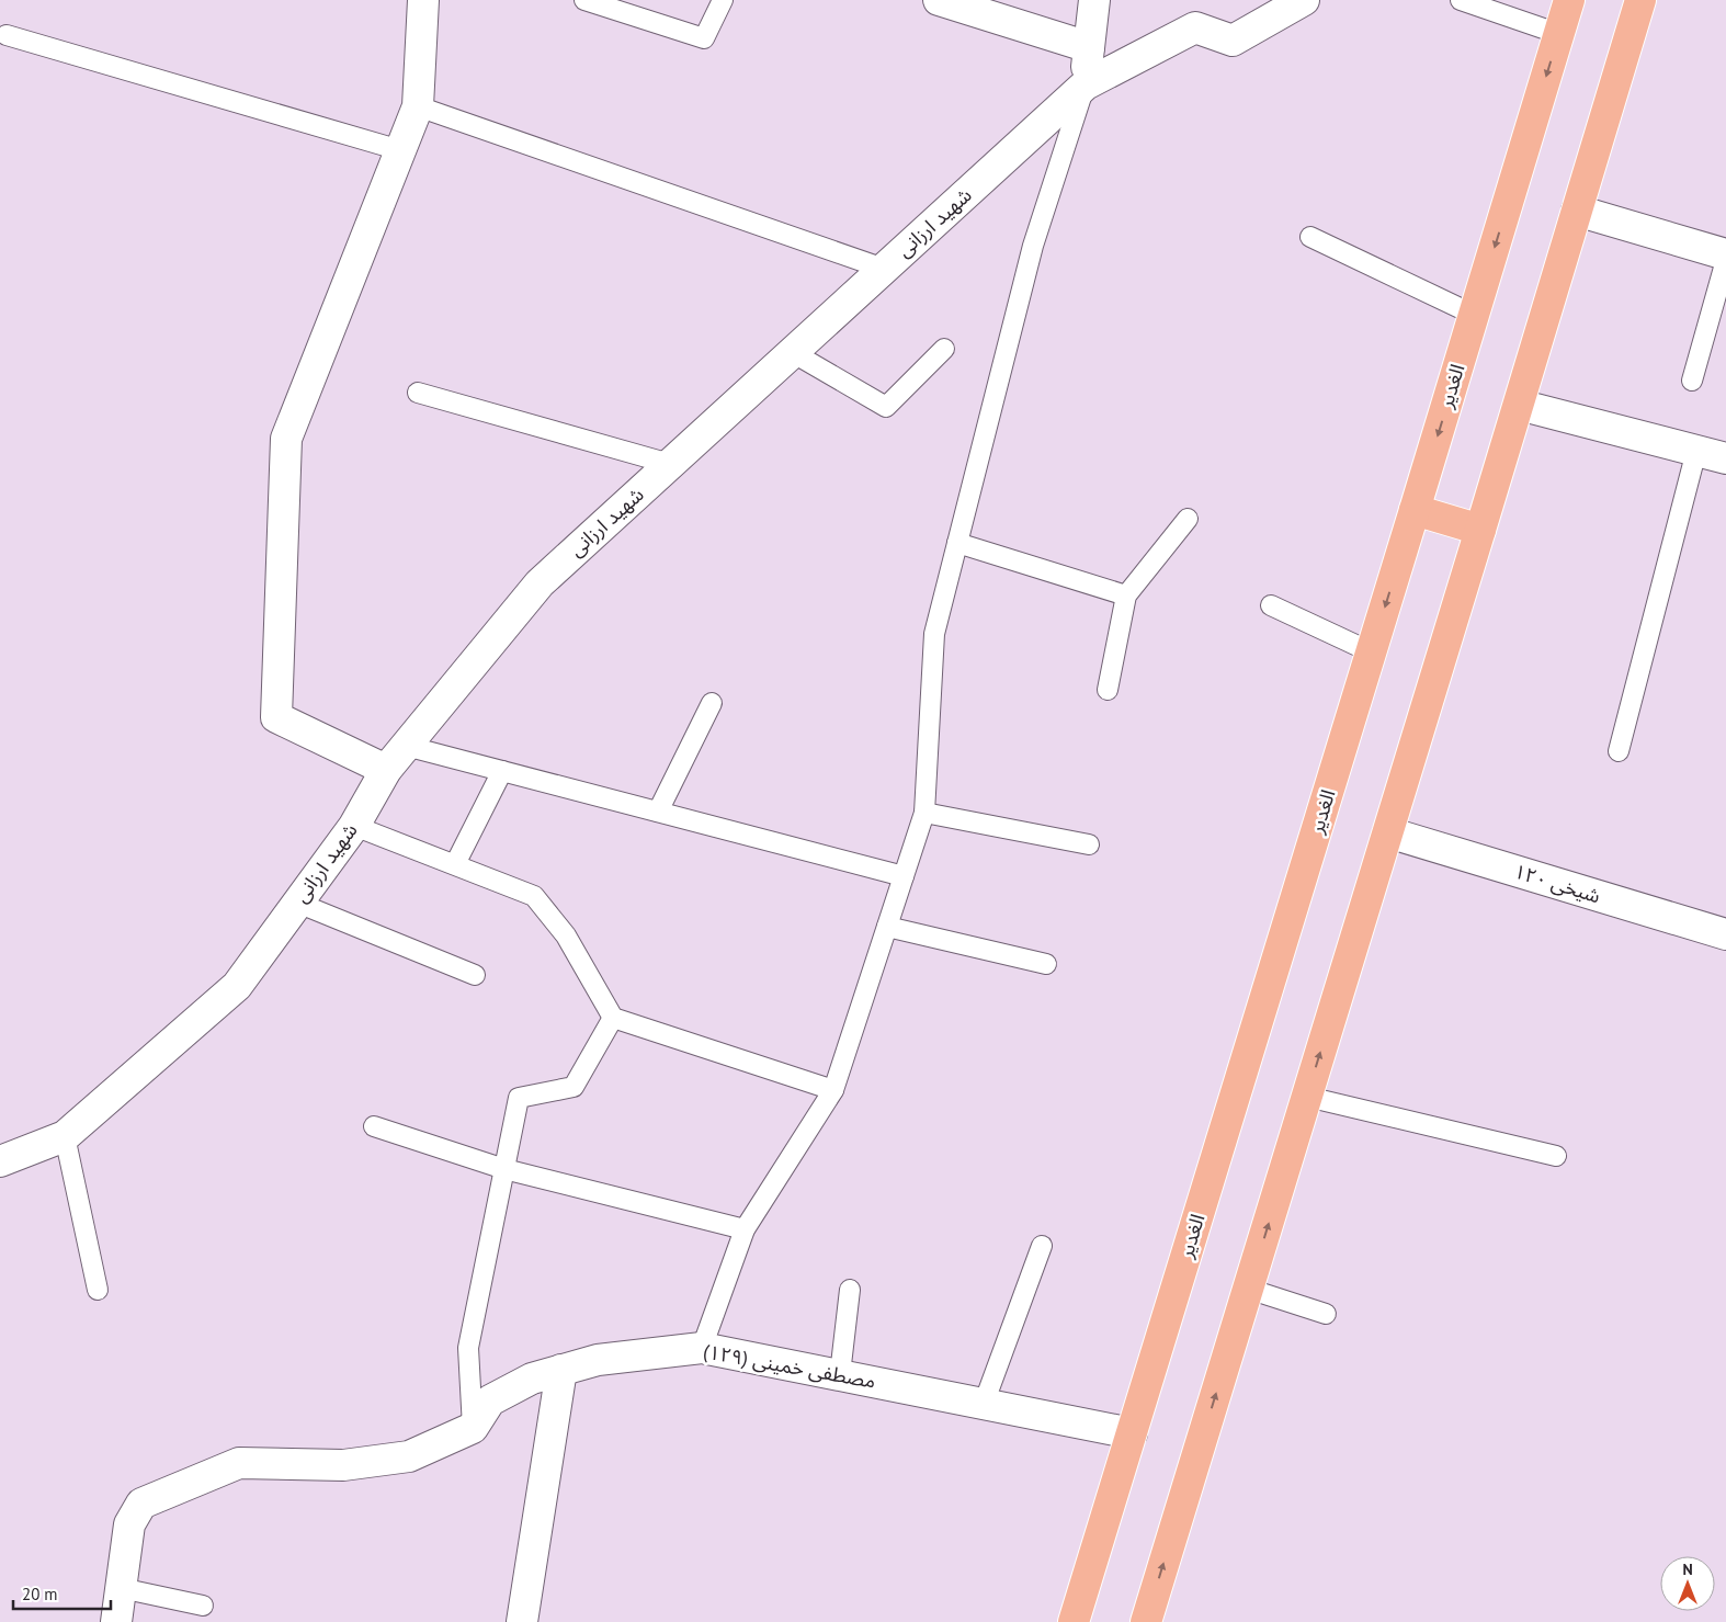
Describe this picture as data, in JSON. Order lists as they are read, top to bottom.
{
  "streets": {
    "main road": ["الغدیر"],
    "street": ["شهید ارزانی", "شیخی ۱۲۰", "مصطفی خمینی (۱۲۹)"]
  },
  "crossings": [
    ["الغدیر", "مصطفی خمینی (۱۲۹)"]
  ],
  "scale_bar": "20 m",
  "north": "top"
}
